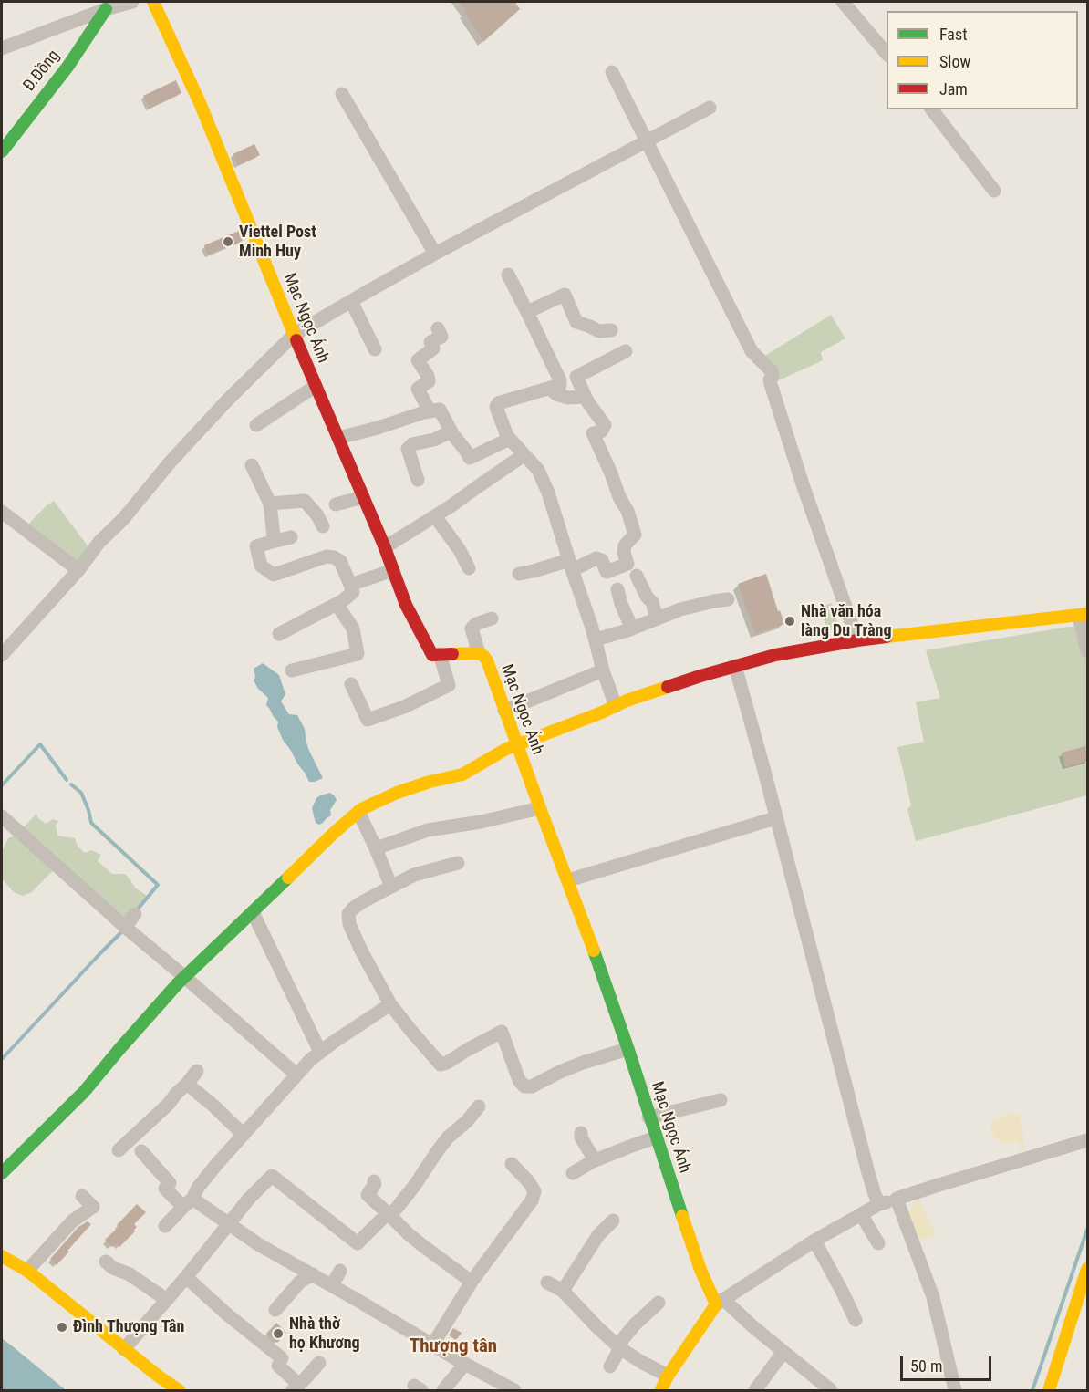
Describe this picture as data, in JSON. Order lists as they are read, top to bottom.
{
  "streets": {
    "street": ["Đ.Đồng", "Mạc Ngọc Ánh"]
  },
  "districts": ["Thượng tân"],
  "places": [
    "Viettel Post Minh Huy",
    "Nhà văn hóa làng Du Tràng",
    "Đình Thượng Tân",
    "Nhà thờ họ Khương"
  ],
  "legend": ["Fast", "Slow", "Jam"],
  "scale_bar": "50 m"
}
